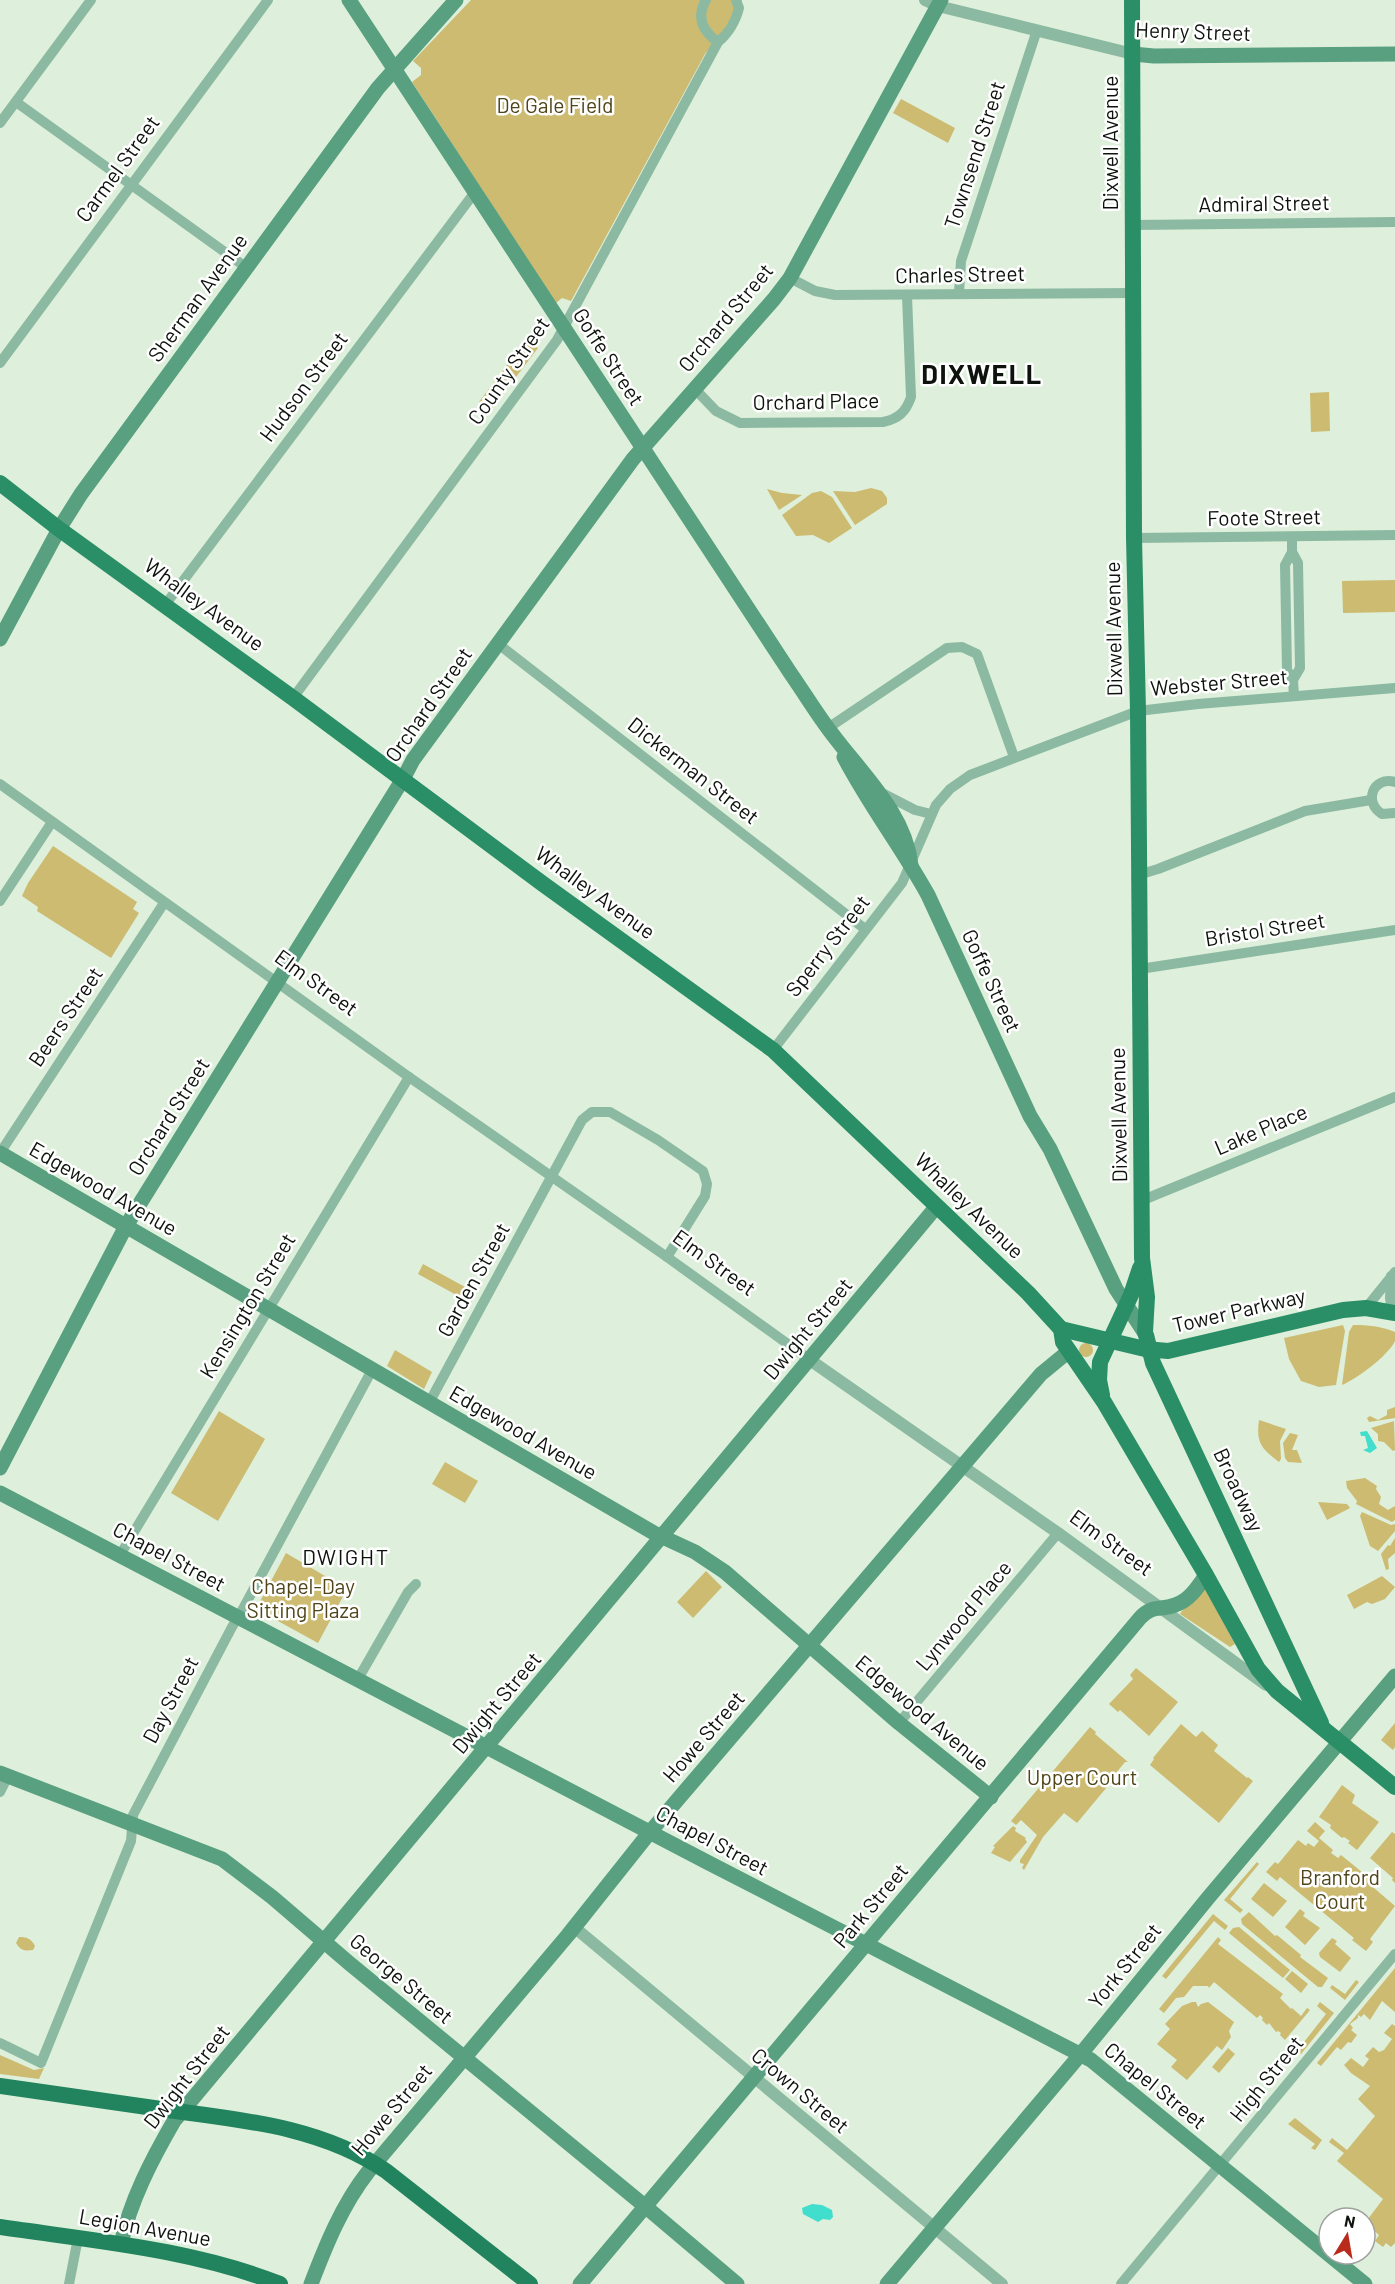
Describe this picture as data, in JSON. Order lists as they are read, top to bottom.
{
  "streets": {
    "highway": ["Legion Avenue"],
    "main road": [
      "Henry Street",
      "Dixwell Avenue",
      "Sherman Avenue",
      "Orchard Street",
      "Goffe Street",
      "Whalley Avenue",
      "Elm Street",
      "Edgewood Avenue",
      "Tower Parkway",
      "Dwight Street",
      "Broadway",
      "Chapel Street",
      "Howe Street",
      "Park Street",
      "York Street",
      "George Street"
    ],
    "street": [
      "Townsend Street",
      "Carmel Street",
      "Admiral Street",
      "Charles Street",
      "County Street",
      "Hudson Street",
      "Orchard Place",
      "Foote Street",
      "Webster Street",
      "Dickerman Street",
      "Bristol Street",
      "Sperry Street",
      "Beers Street",
      "Lake Place",
      "Garden Street",
      "Kensington Street",
      "Lynwood Place",
      "Day Street",
      "High Street",
      "Crown Street"
    ]
  },
  "crossings": [
    ["Henry Street", "Dixwell Avenue"],
    ["Henry Street", "Townsend Street"],
    ["Henry Street", "Orchard Street"],
    ["Dixwell Avenue", "Admiral Street"],
    ["Dixwell Avenue", "Charles Street"],
    ["Dixwell Avenue", "Goffe Street"],
    ["Dixwell Avenue", "Foote Street"],
    ["Dixwell Avenue", "Whalley Avenue"],
    ["Dixwell Avenue", "Webster Street"],
    ["Dixwell Avenue", "Bristol Street"],
    ["Dixwell Avenue", "Lake Place"],
    ["Dixwell Avenue", "Tower Parkway"],
    ["Dixwell Avenue", "Broadway"],
    ["Townsend Street", "Charles Street"],
    ["Charles Street", "Orchard Street"],
    ["Charles Street", "Orchard Place"],
    ["Sherman Avenue", "Goffe Street"],
    ["Sherman Avenue", "Whalley Avenue"],
    ["Orchard Street", "Goffe Street"],
    ["Orchard Street", "Orchard Place"],
    ["Orchard Street", "Whalley Avenue"],
    ["Orchard Street", "Dickerman Street"],
    ["Orchard Street", "Elm Street"],
    ["Orchard Street", "Edgewood Avenue"],
    ["Goffe Street", "County Street"],
    ["Goffe Street", "Hudson Street"],
    ["Goffe Street", "Webster Street"],
    ["Goffe Street", "Sperry Street"],
    ["Goffe Street", "Tower Parkway"],
    ["Goffe Street", "Broadway"],
    ["County Street", "Whalley Avenue"],
    ["Hudson Street", "Whalley Avenue"],
    ["Whalley Avenue", "Sperry Street"],
    ["Whalley Avenue", "Tower Parkway"],
    ["Whalley Avenue", "Dwight Street"],
    ["Whalley Avenue", "Howe Street"],
    ["Webster Street", "Sperry Street"],
    ["Dickerman Street", "Sperry Street"],
    ["Elm Street", "Beers Street"],
    ["Elm Street", "Garden Street"],
    ["Elm Street", "Kensington Street"],
    ["Elm Street", "Dwight Street"],
    ["Elm Street", "Broadway"],
    ["Elm Street", "Lynwood Place"],
    ["Elm Street", "Howe Street"],
    ["Elm Street", "Park Street"],
    ["Elm Street", "York Street"],
    ["Beers Street", "Edgewood Avenue"],
    ["Edgewood Avenue", "Garden Street"],
    ["Edgewood Avenue", "Kensington Street"],
    ["Edgewood Avenue", "Dwight Street"],
    ["Edgewood Avenue", "Lynwood Place"],
    ["Edgewood Avenue", "Day Street"],
    ["Edgewood Avenue", "Howe Street"],
    ["Edgewood Avenue", "Park Street"],
    ["Kensington Street", "Chapel Street"],
    ["Tower Parkway", "Broadway"],
    ["Dwight Street", "Chapel Street"],
    ["Dwight Street", "George Street"],
    ["Dwight Street", "Legion Avenue"],
    ["Chapel Street", "Day Street"],
    ["Chapel Street", "Howe Street"],
    ["Chapel Street", "Park Street"],
    ["Chapel Street", "York Street"],
    ["Chapel Street", "High Street"],
    ["Day Street", "George Street"],
    ["Howe Street", "George Street"],
    ["Howe Street", "Crown Street"],
    ["Park Street", "George Street"],
    ["Park Street", "Crown Street"],
    ["York Street", "Crown Street"]
  ],
  "districts": ["DIXWELL", "DWIGHT"],
  "parks": [
    "De Gale Field",
    "Chapel-Day Sitting Plaza",
    "Upper Court",
    "Branford Court"
  ],
  "north": "top"
}
